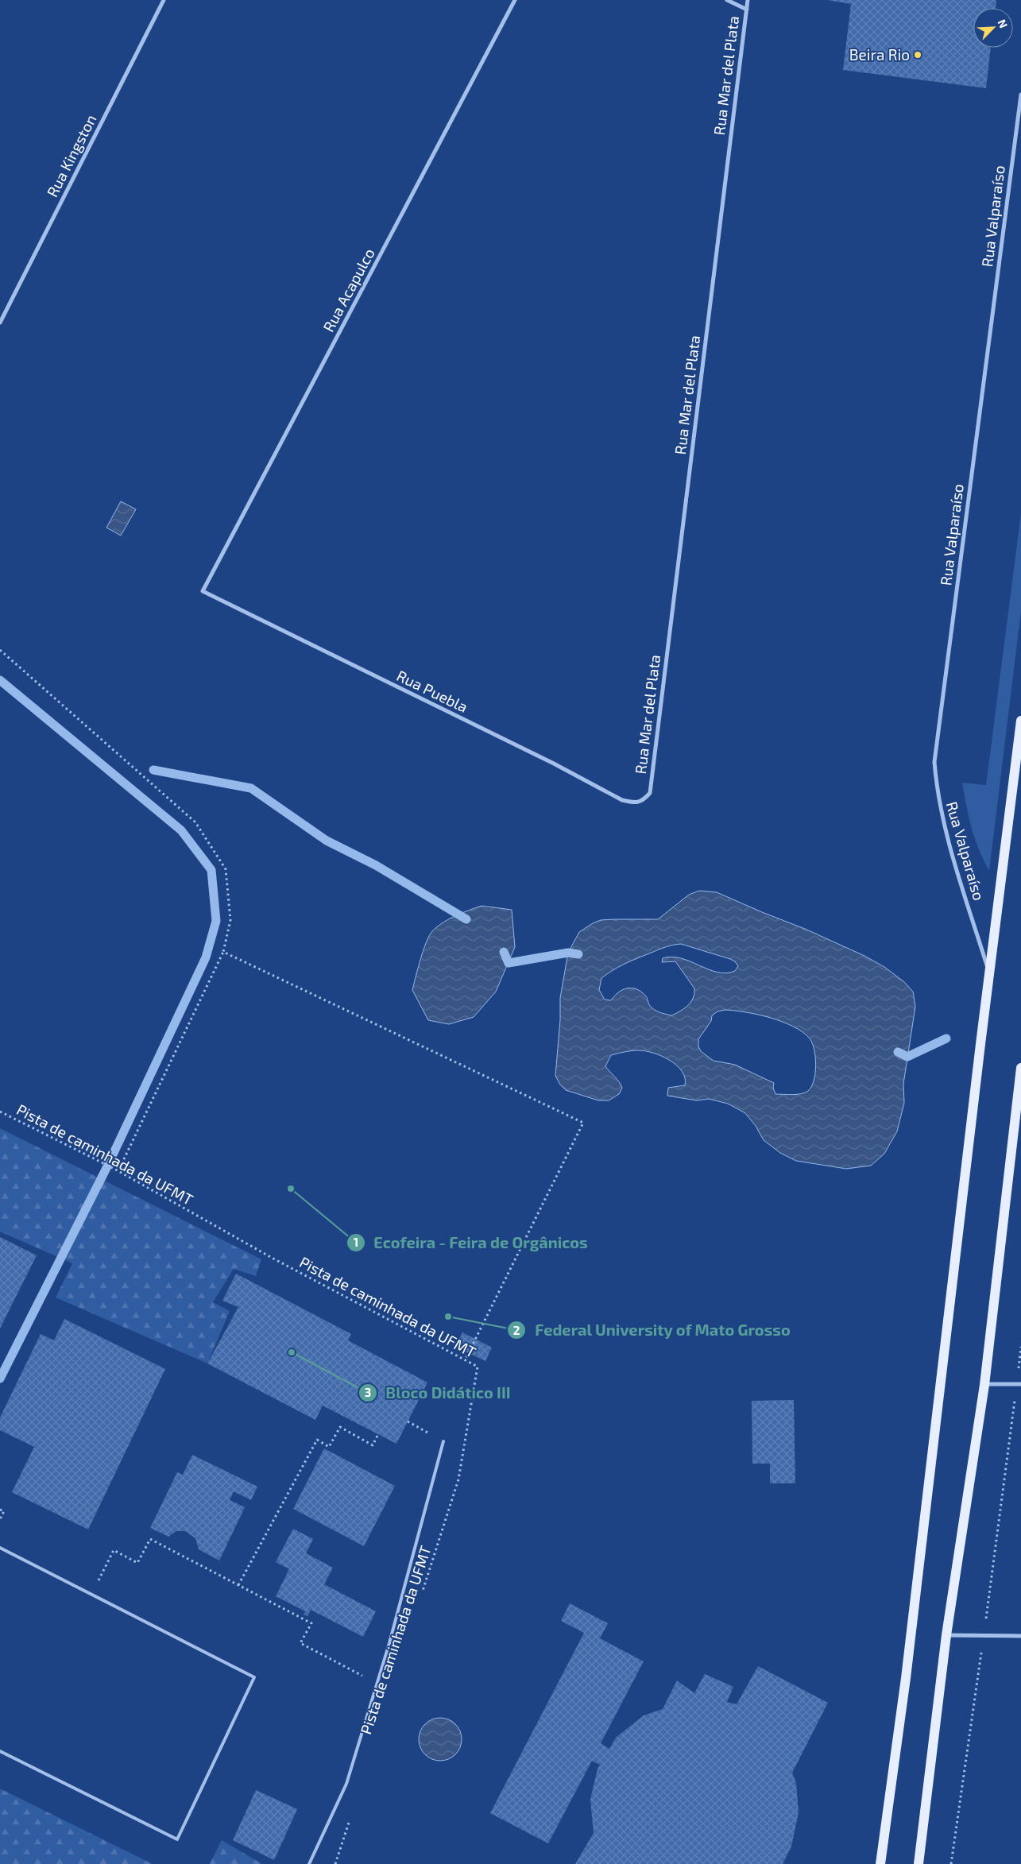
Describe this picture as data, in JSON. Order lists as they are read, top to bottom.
{
  "streets": {
    "street": [
      "Rua Mar del Plata",
      "Rua Kingston",
      "Rua Valparaíso",
      "Rua Acapulco",
      "Rua Puebla"
    ],
    "path": ["Pista de caminhada da UFMT"]
  },
  "crossings": [
    ["Rua Mar del Plata", "Rua Puebla"],
    ["Rua Acapulco", "Rua Puebla"]
  ],
  "places": [
    "Beira Rio",
    "Ecofeira - Feira de Orgânicos",
    "Federal University of Mato Grosso",
    "Bloco Didático III"
  ],
  "north": "top right"
}
